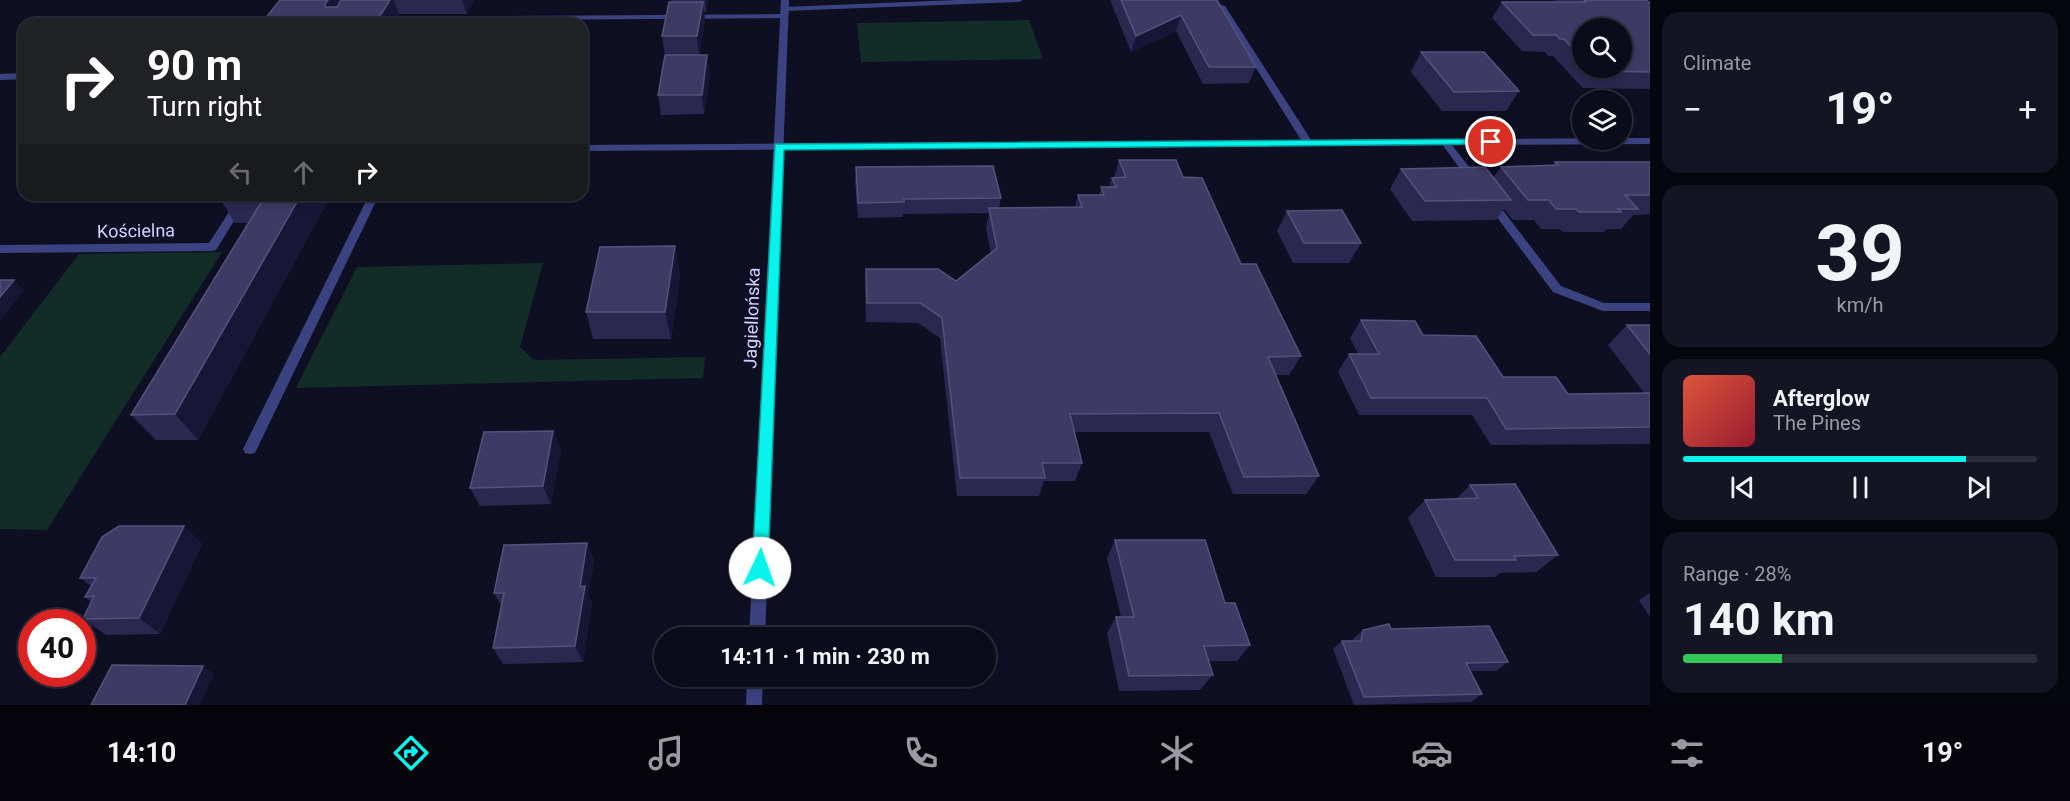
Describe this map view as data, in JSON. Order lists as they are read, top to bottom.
{
  "streets": {
    "street": ["Kościelna", "Jagiellońska"]
  },
  "page": {
    "tile": [
      "Climate",
      ["39", "km/h"],
      ["Range · 28%", "140 km"]
    ],
    "turn": ["90 m", "Turn right"],
    "heat": ["−", "19°", "+"],
    "song": ["Afterglow", "The Pines"],
    "limit": "40",
    "trip": "14:11 · 1 min · 230 m",
    "tabs": ["14:10", "19°"]
  }
}
